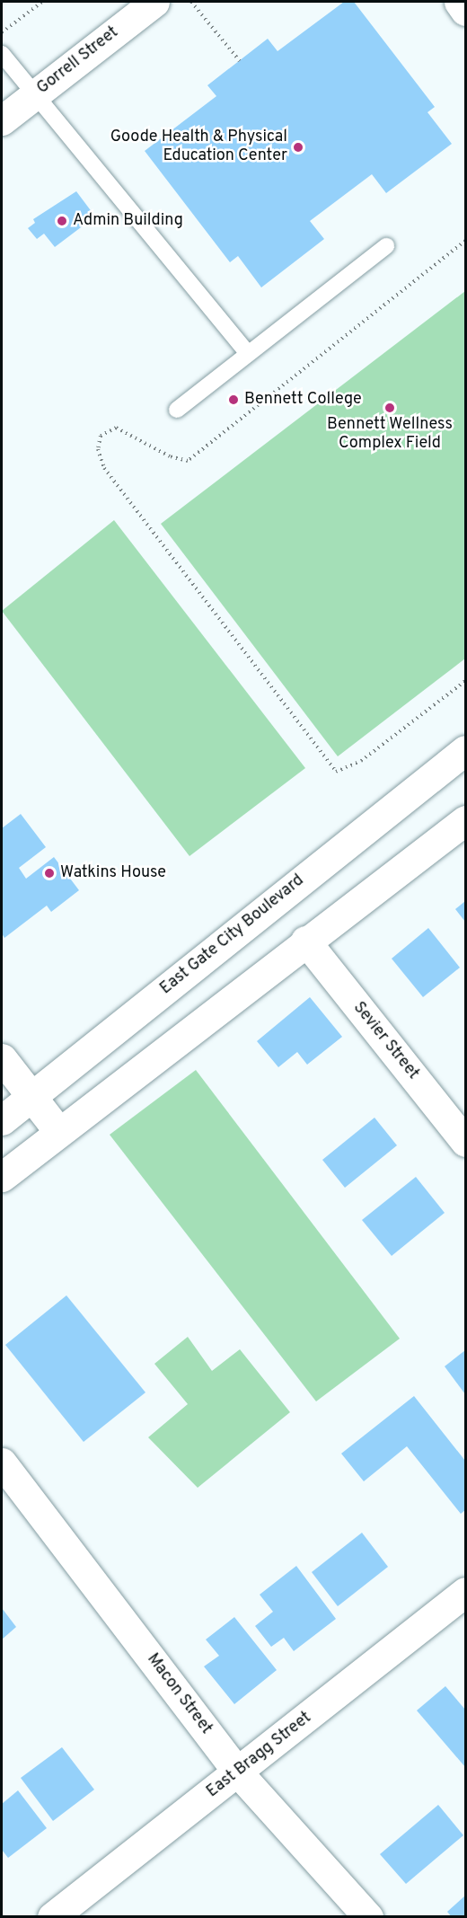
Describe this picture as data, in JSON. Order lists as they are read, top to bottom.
{
  "streets": {
    "street": [
      "Gorrell Street",
      "East Gate City Boulevard",
      "Sevier Street",
      "Macon Street",
      "East Bragg Street"
    ]
  },
  "crossings": [
    ["Macon Street", "East Bragg Street"]
  ],
  "places": [
    "Goode Health & Physical Education Center",
    "Admin Building",
    "Bennett College",
    "Bennett Wellness Complex Field",
    "Watkins House"
  ]
}
